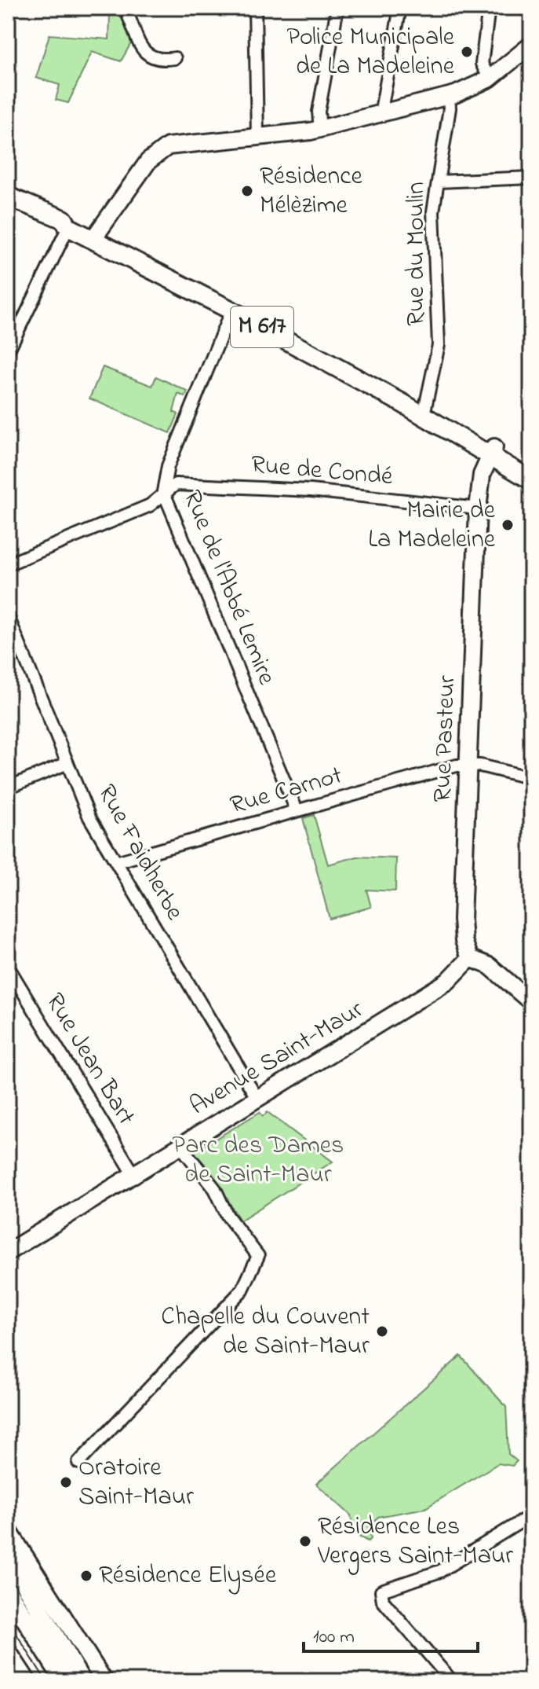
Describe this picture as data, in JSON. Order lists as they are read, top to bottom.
{
  "streets": {
    "main road": ["M 617"],
    "street": [
      "Rue du Moulin",
      "Rue de Condé",
      "Rue de l'Abbé Lemire",
      "Rue Pasteur",
      "Rue Carnot",
      "Rue Faidherbe",
      "Avenue Saint-Maur",
      "Rue Jean Bart"
    ]
  },
  "crossings": [
    ["Rue du Moulin", "M 617"],
    ["M 617", "Rue de l'Abbé Lemire"],
    ["M 617", "Rue Pasteur"],
    ["Rue de Condé", "Rue de l'Abbé Lemire"],
    ["Rue de Condé", "Rue Pasteur"],
    ["Rue de l'Abbé Lemire", "Rue Carnot"],
    ["Rue Pasteur", "Rue Carnot"],
    ["Rue Pasteur", "Avenue Saint-Maur"],
    ["Rue Carnot", "Rue Faidherbe"],
    ["Rue Faidherbe", "Avenue Saint-Maur"],
    ["Avenue Saint-Maur", "Rue Jean Bart"]
  ],
  "parks": ["Parc des Dames de Saint-Maur"],
  "places": [
    "Police Municipale de La Madeleine",
    "Résidence Mélèzime",
    "Mairie de La Madeleine",
    "Chapelle du Couvent de Saint-Maur",
    "Oratoire Saint-Maur",
    "Résidence Les Vergers Saint-Maur",
    "Résidence Elysée"
  ],
  "scale_bar": "100 m"
}
